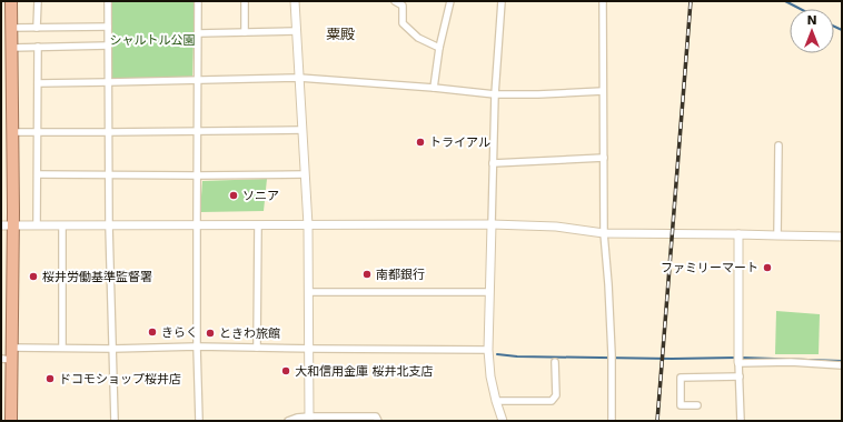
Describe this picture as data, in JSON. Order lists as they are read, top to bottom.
{
  "districts": ["粟殿"],
  "parks": ["シャルトル公園"],
  "places": [
    "トライアル",
    "ソニア",
    "ファミリーマート",
    "南都銀行",
    "桜井労働基準監督署",
    "きらく",
    "ときわ旅館",
    "大和信用金庫 桜井北支店",
    "ドコモショップ桜井店"
  ],
  "north": "top"
}
